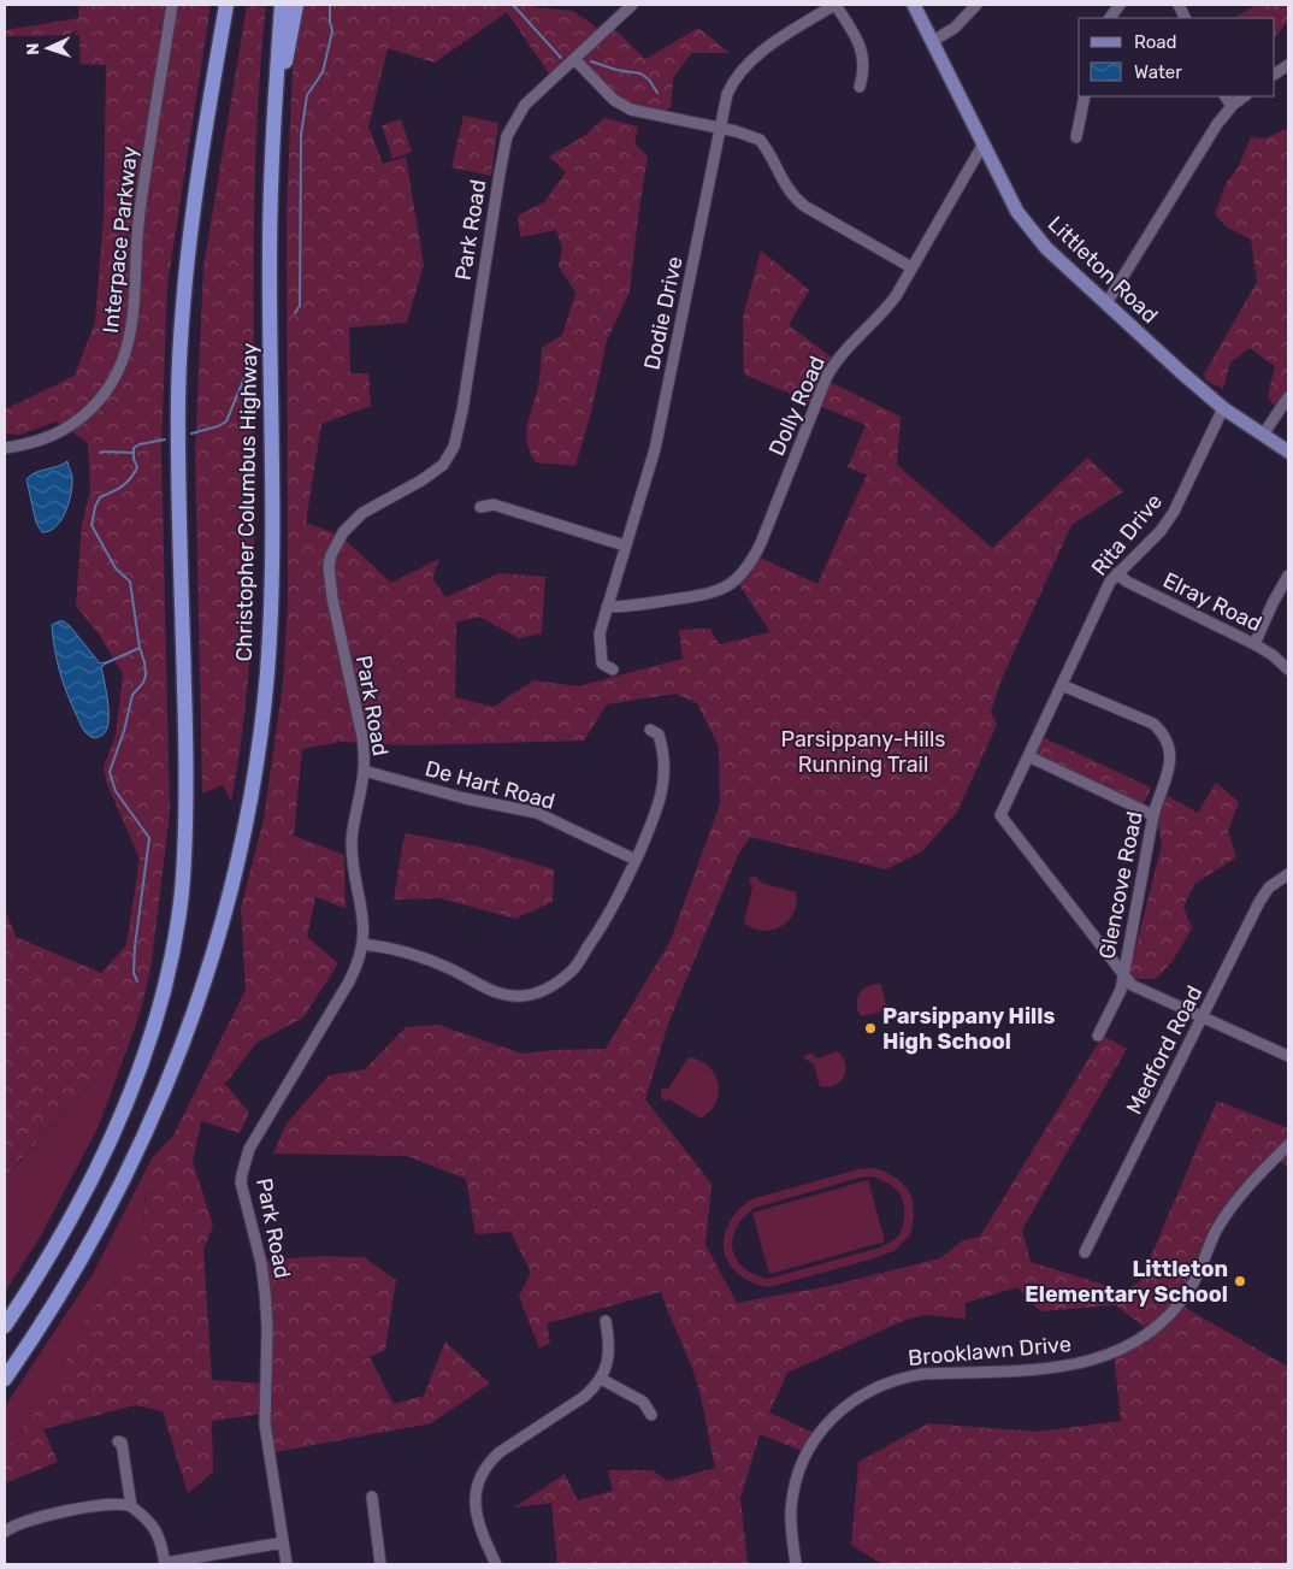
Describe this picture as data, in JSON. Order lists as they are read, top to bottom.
{
  "streets": {
    "highway": ["Christopher Columbus Highway"],
    "main road": ["Littleton Road"],
    "street": [
      "Park Road",
      "Interpace Parkway",
      "Dodie Drive",
      "Dolly Road",
      "Rita Drive",
      "Elray Road",
      "De Hart Road",
      "Glencove Road",
      "Medford Road",
      "Brooklawn Drive"
    ]
  },
  "crossings": [
    ["Park Road", "De Hart Road"],
    ["Littleton Road", "Dolly Road"],
    ["Littleton Road", "Rita Drive"],
    ["Dodie Drive", "Dolly Road"],
    ["Rita Drive", "Elray Road"],
    ["Rita Drive", "Glencove Road"],
    ["Glencove Road", "Medford Road"]
  ],
  "parks": ["Parsippany-Hills Running Trail"],
  "places": ["Parsippany Hills High School", "Littleton Elementary School"],
  "legend": ["Road", "Water"],
  "north": "left"
}
